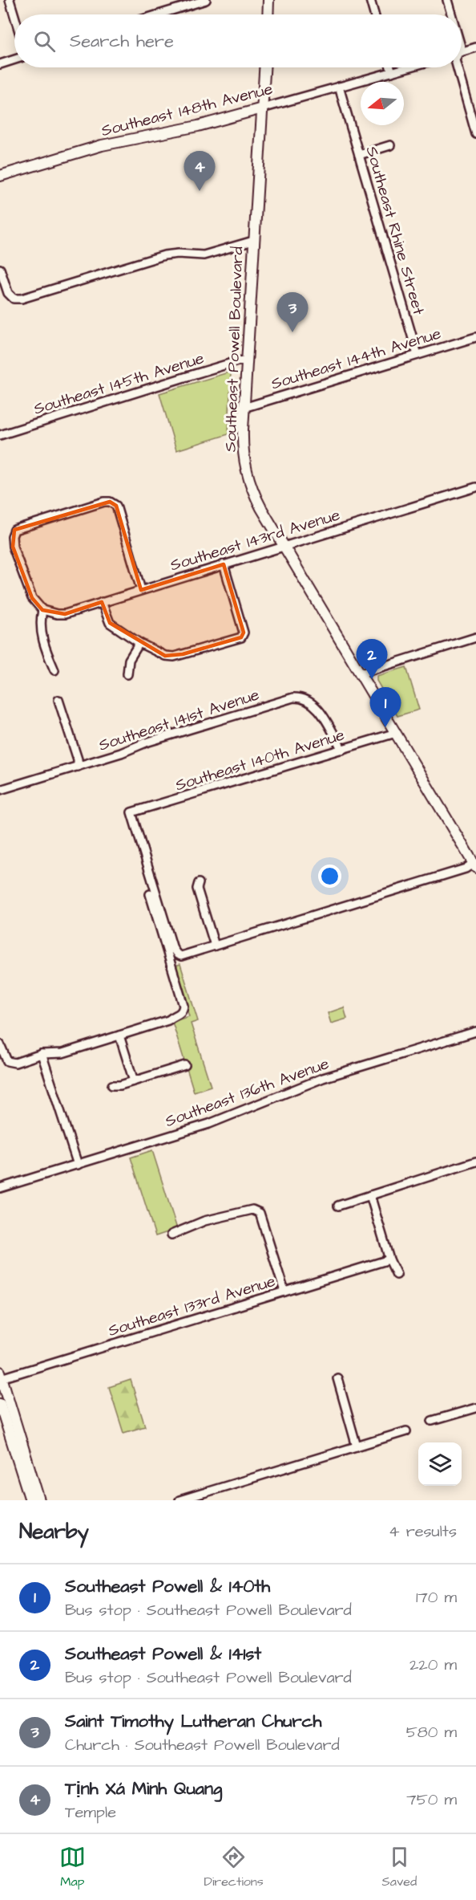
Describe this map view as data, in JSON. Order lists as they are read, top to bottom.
{
  "streets": {
    "main road": ["Southeast 148th Avenue", "Southeast Powell Boulevard"],
    "street": [
      "Southeast Rhine Street",
      "Southeast 144th Avenue",
      "Southeast 145th Avenue",
      "Southeast 143rd Avenue",
      "Southeast 141st Avenue",
      "Southeast 140th Avenue",
      "Southeast 136th Avenue",
      "Southeast 133rd Avenue"
    ]
  },
  "crossings": [
    ["Southeast 148th Avenue", "Southeast Rhine Street"],
    ["Southeast 148th Avenue", "Southeast Powell Boulevard"],
    ["Southeast Rhine Street", "Southeast 144th Avenue"],
    ["Southeast Powell Boulevard", "Southeast 144th Avenue"],
    ["Southeast Powell Boulevard", "Southeast 145th Avenue"],
    ["Southeast Powell Boulevard", "Southeast 143rd Avenue"],
    ["Southeast Powell Boulevard", "Southeast 140th Avenue"],
    ["Southeast 141st Avenue", "Southeast 140th Avenue"]
  ],
  "north": "left",
  "page": {
    "search": "Search here",
    "pins": [
      "4",
      "3",
      "2",
      "1"
    ],
    "heading": ["Nearby", "4 results"],
    "list": [
      {
        "mark": "1",
        "name": "Southeast Powell & 140th",
        "note": "Bus stop · Southeast Powell Boulevard",
        "value": "170 m"
      },
      {
        "mark": "2",
        "name": "Southeast Powell & 141st",
        "note": "Bus stop · Southeast Powell Boulevard",
        "value": "220 m"
      },
      {
        "mark": "3",
        "name": "Saint Timothy Lutheran Church",
        "note": "Church · Southeast Powell Boulevard",
        "value": "580 m"
      },
      {
        "mark": "4",
        "name": "Tịnh Xá Minh Quang",
        "note": "Temple",
        "value": "750 m"
      }
    ],
    "nav": ["Map", "Directions", "Saved"]
  }
}
